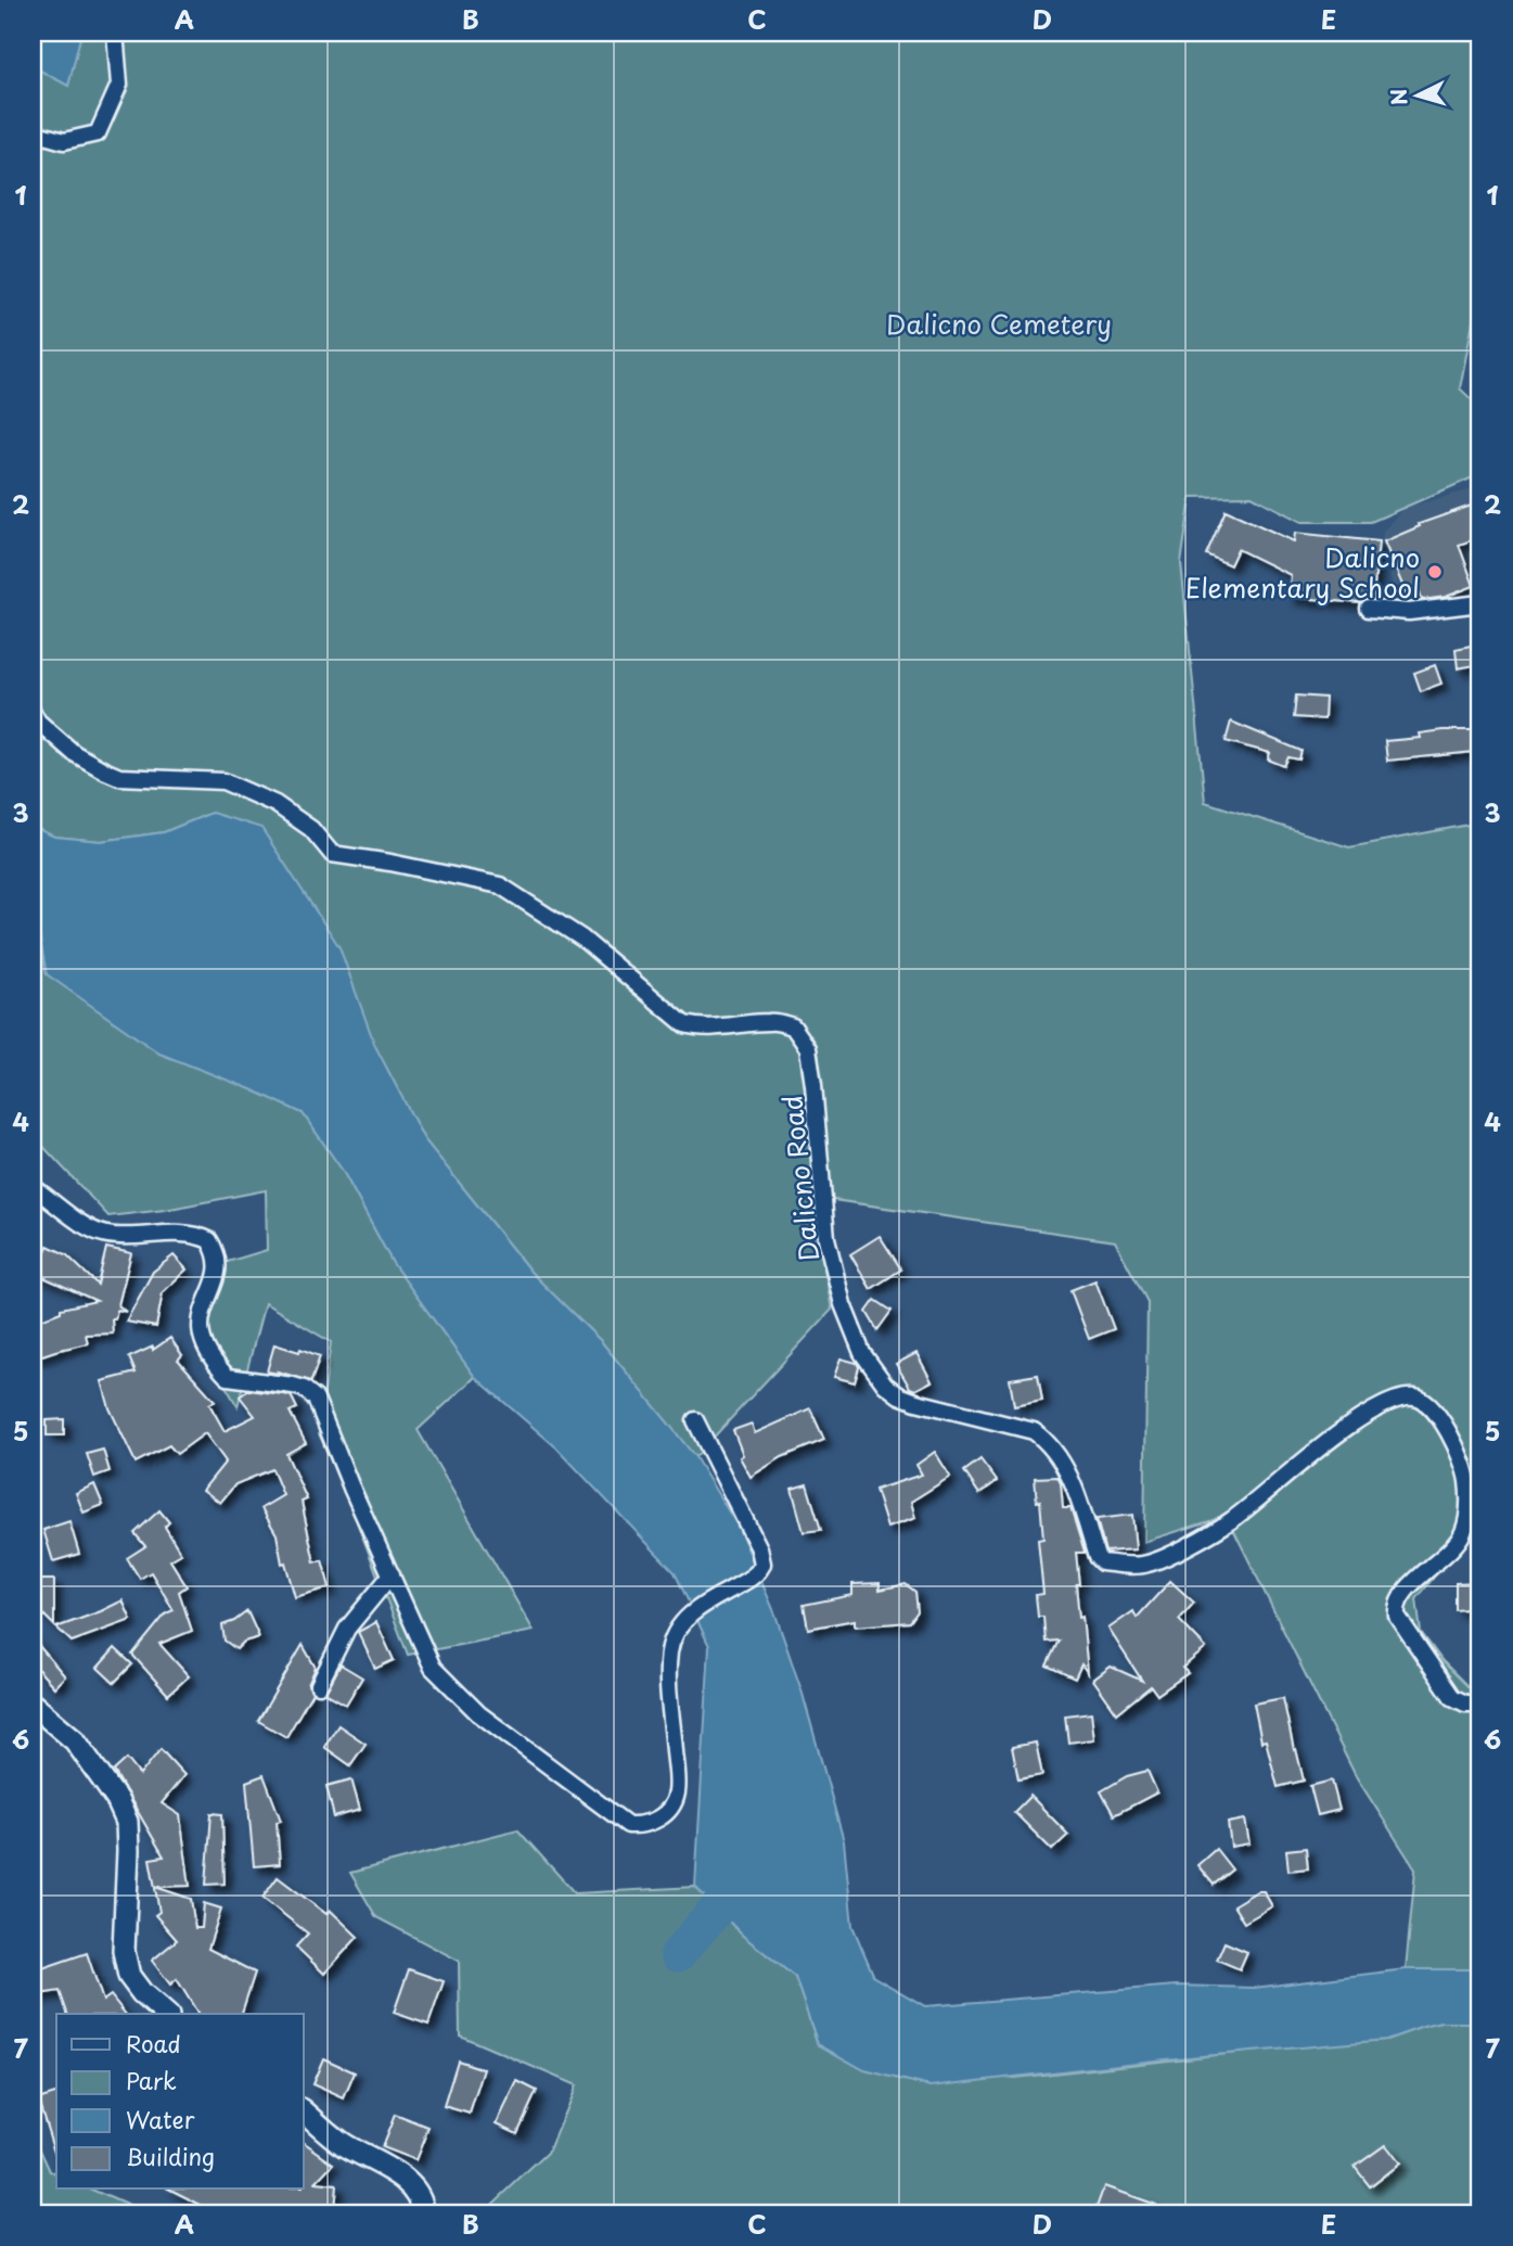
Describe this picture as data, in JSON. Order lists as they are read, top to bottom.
{
  "streets": {
    "street": ["Dalicno Road"]
  },
  "parks": ["Dalicno Cemetery"],
  "places": ["Dalicno Elementary School"],
  "legend": [
    "Road",
    "Park",
    "Water",
    "Building"
  ],
  "north": "left",
  "grid": {
    "columns": [
      "A",
      "B",
      "C",
      "D",
      "E"
    ],
    "rows": [
      "1",
      "2",
      "3",
      "4",
      "5",
      "6",
      "7"
    ]
  }
}
